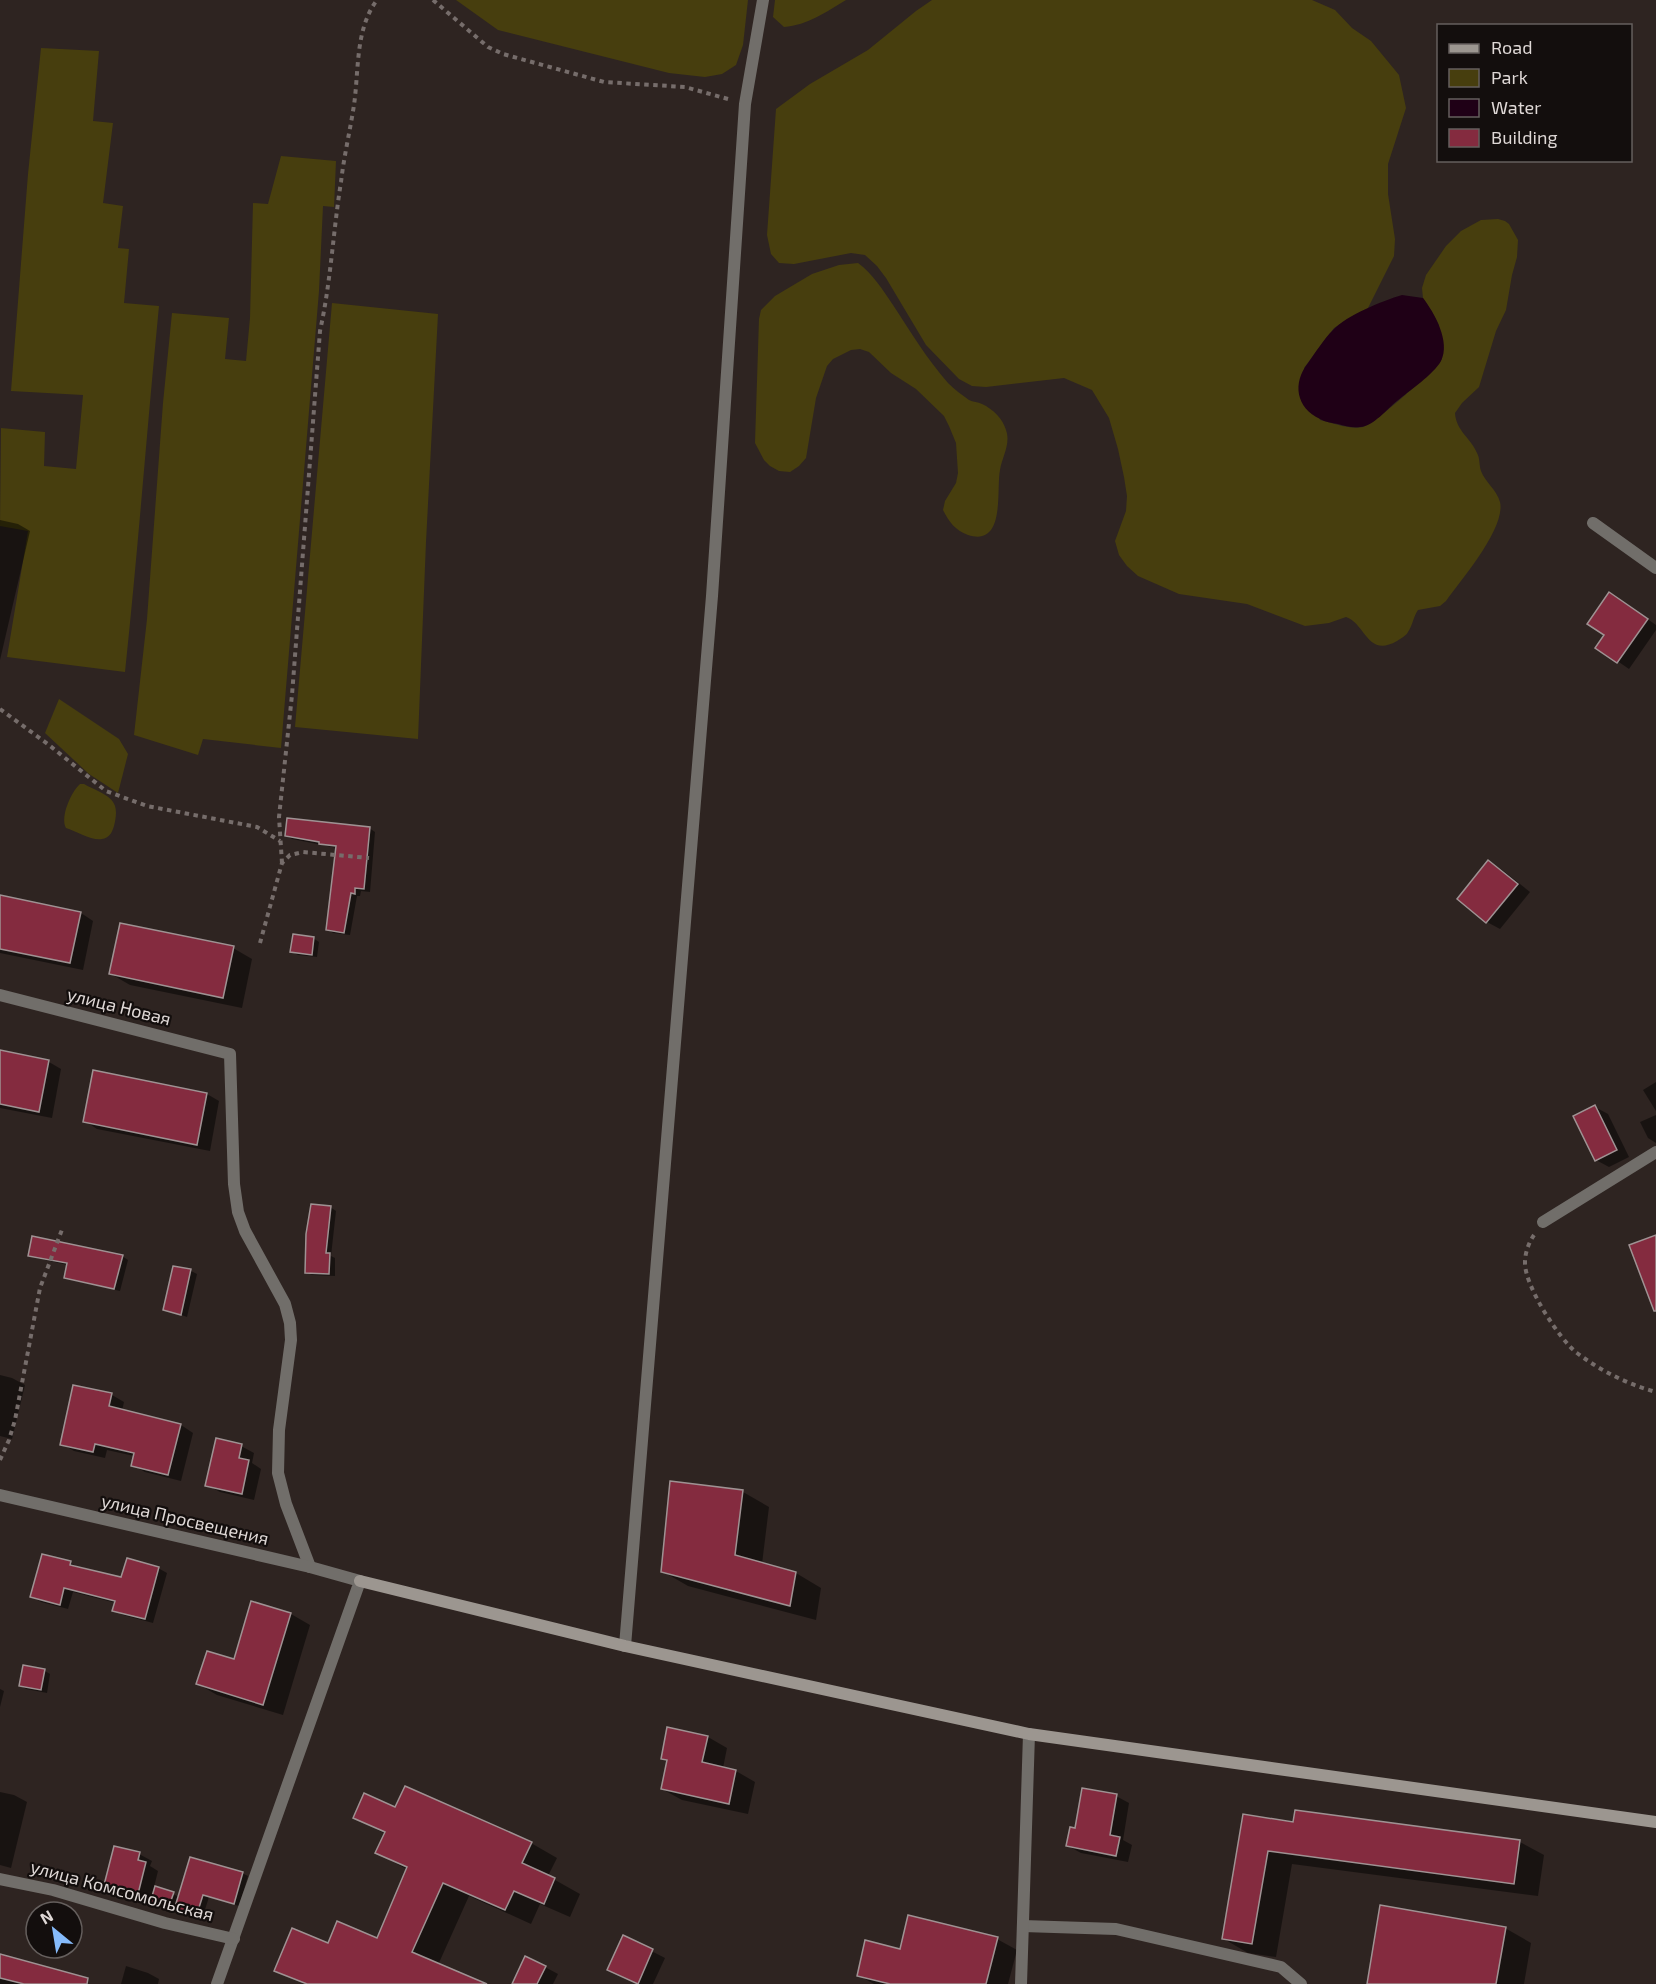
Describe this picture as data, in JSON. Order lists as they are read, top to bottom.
{
  "streets": {
    "street": ["улица Новая", "улица Просвещения", "улица Комсомольская"]
  },
  "crossings": [
    ["улица Новая", "улица Просвещения"]
  ],
  "legend": [
    "Road",
    "Park",
    "Water",
    "Building"
  ],
  "north": "top left"
}
